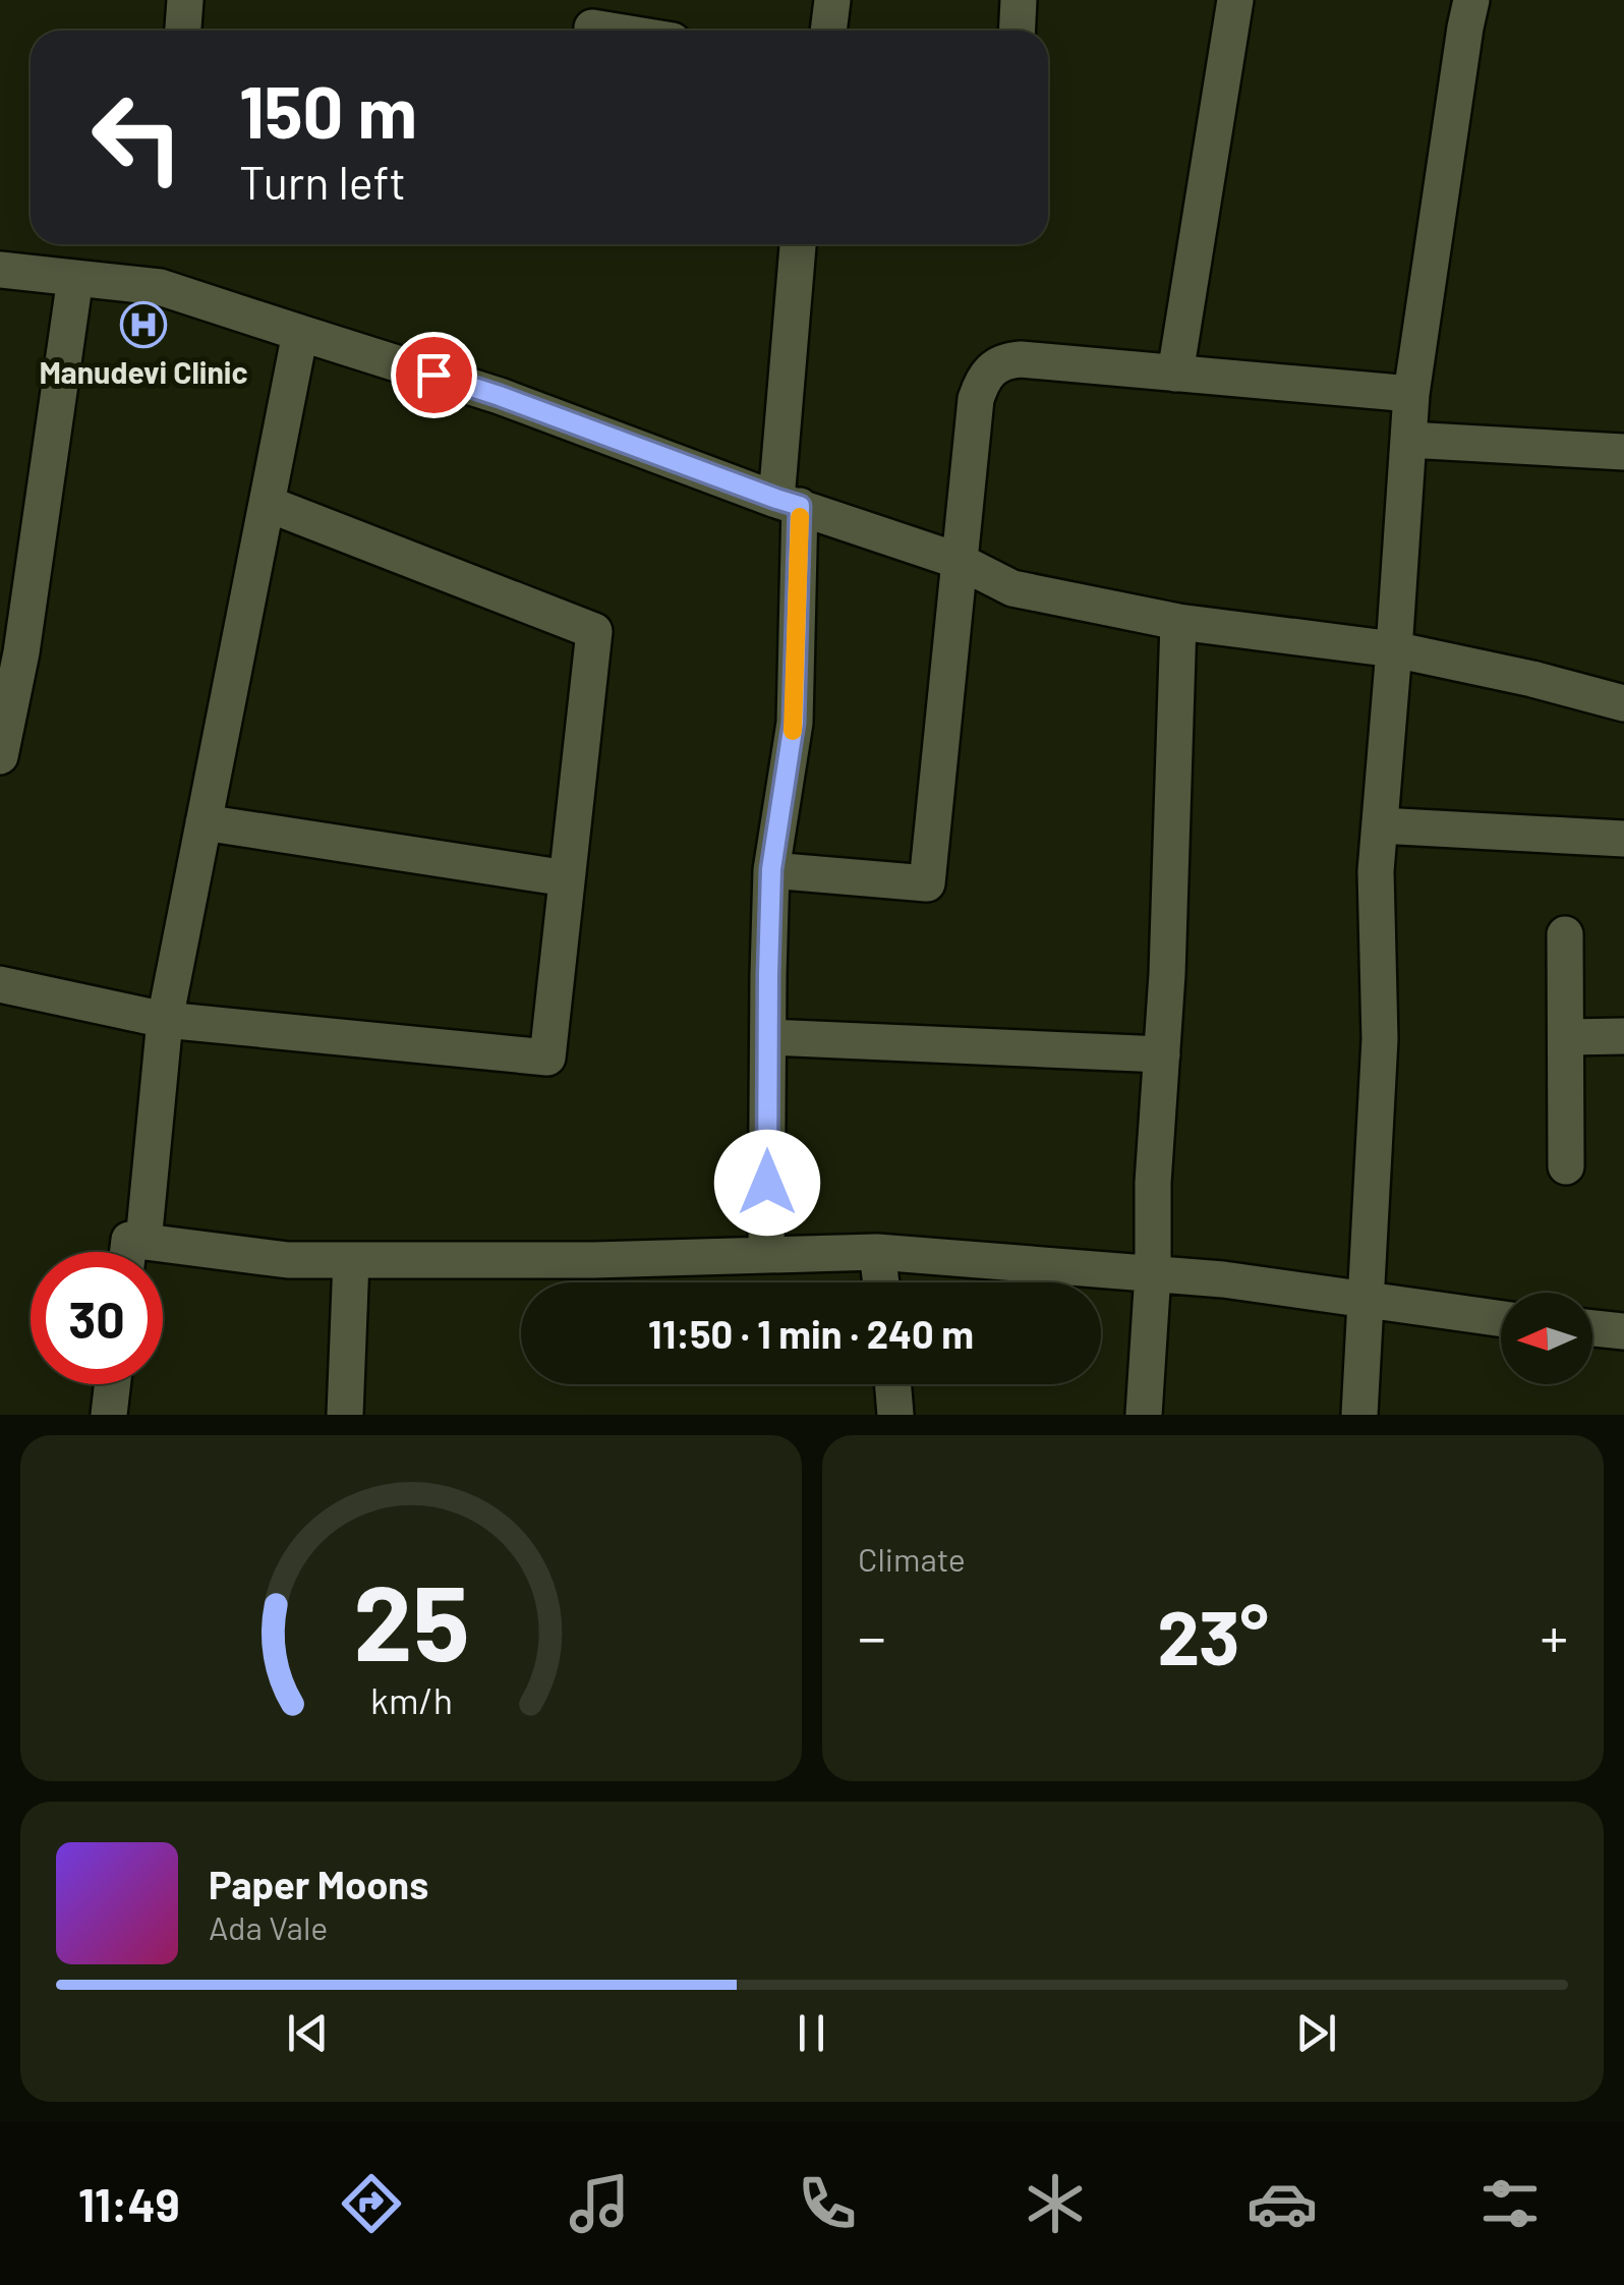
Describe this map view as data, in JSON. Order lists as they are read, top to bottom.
{
  "places": {
    "hospital": ["Manudevi Clinic"]
  },
  "north": "left",
  "page": {
    "turn": ["150 m", "Turn left"],
    "limit": "30",
    "trip": "11:50 · 1 min · 240 m",
    "tile": "Climate",
    "heat": ["−", "23°", "+"],
    "song": ["Paper Moons", "Ada Vale"],
    "tabs": "11:49",
    "gauge": ["25", "km/h"]
  }
}
